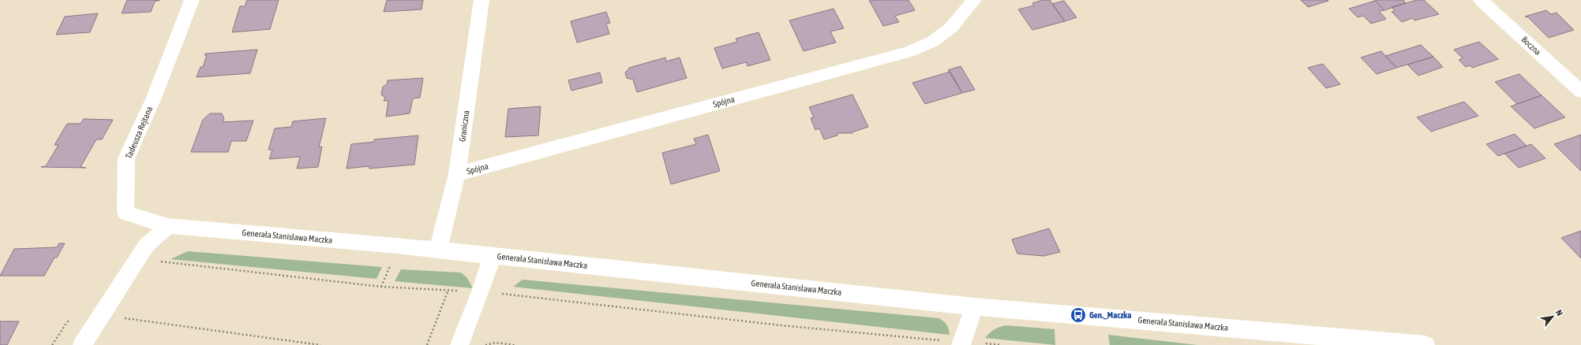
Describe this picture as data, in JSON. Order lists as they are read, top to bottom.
{
  "streets": {
    "street": [
      "Boczna",
      "Spójna",
      "Graniczna",
      "Tadeusza Rejtana",
      "Generała Stanisława Maczka"
    ]
  },
  "crossings": [
    ["Spójna", "Graniczna"],
    ["Graniczna", "Generała Stanisława Maczka"],
    ["Tadeusza Rejtana", "Generała Stanisława Maczka"]
  ],
  "places": {
    "bus stop": ["Gen._Maczka"]
  },
  "north": "top right"
}
